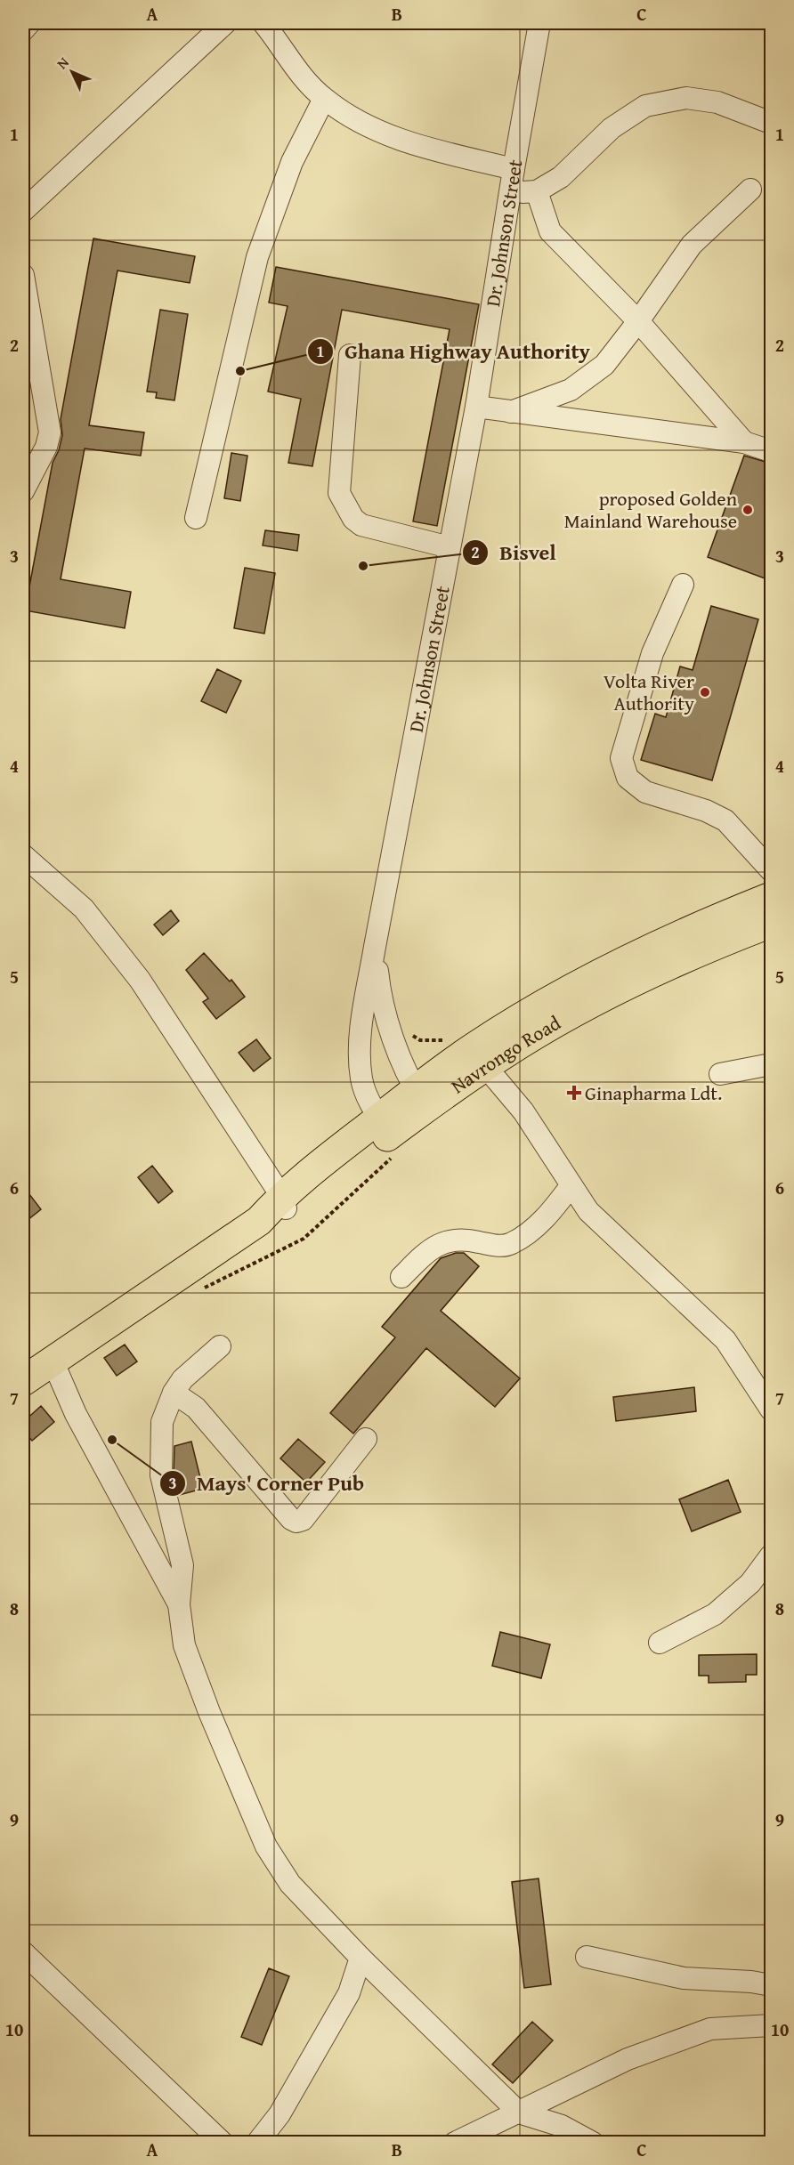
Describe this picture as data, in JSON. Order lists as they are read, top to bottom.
{
  "streets": {
    "highway": ["Navrongo Road"],
    "street": ["Dr. Johnson Street"]
  },
  "crossings": [
    ["Dr. Johnson Street", "Navrongo Road"]
  ],
  "places": {
    "other": [
      "Ghana Highway Authority",
      "proposed Golden Mainland Warehouse",
      "Bisvel",
      "Volta River Authority",
      "Mays' Corner Pub"
    ],
    "health": ["Ginapharma Ldt."]
  },
  "north": "top left",
  "grid": {
    "columns": ["A", "B", "C"],
    "rows": [
      "1",
      "2",
      "3",
      "4",
      "5",
      "6",
      "7",
      "8",
      "9",
      "10"
    ]
  }
}
